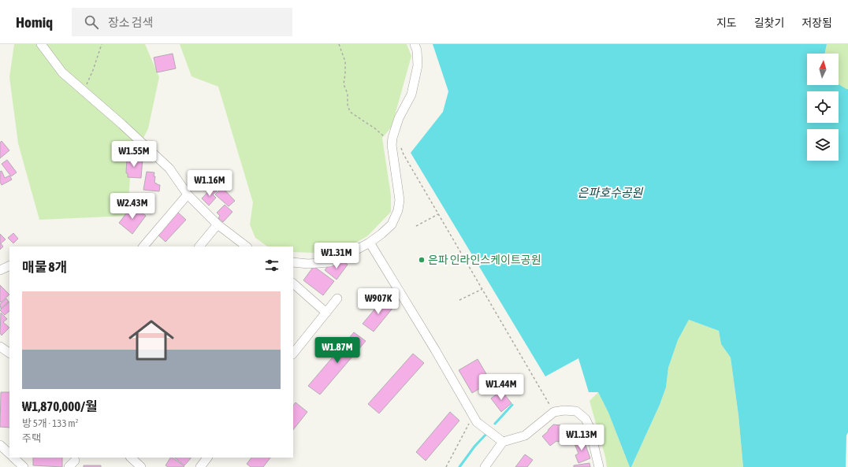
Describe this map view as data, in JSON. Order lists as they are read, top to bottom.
{
  "water": ["은파호수공원"],
  "places": ["은파 인라인스케이트공원"],
  "north": "top",
  "page": {
    "header": "Homiq",
    "search": "장소 검색",
    "nav": ["지도", "길찾기", "저장됨"],
    "price": [
      "₩1.55M",
      "₩1.16M",
      "₩2.43M",
      "₩1.31M",
      "₩907K",
      "₩1.87M",
      "₩1.44M",
      "₩1.13M"
    ],
    "heading": "매물 8개",
    "list": [
      {
        "name": "₩1,870,000/월",
        "note": "방 5개 · 133 m² · 주택"
      }
    ]
  }
}
